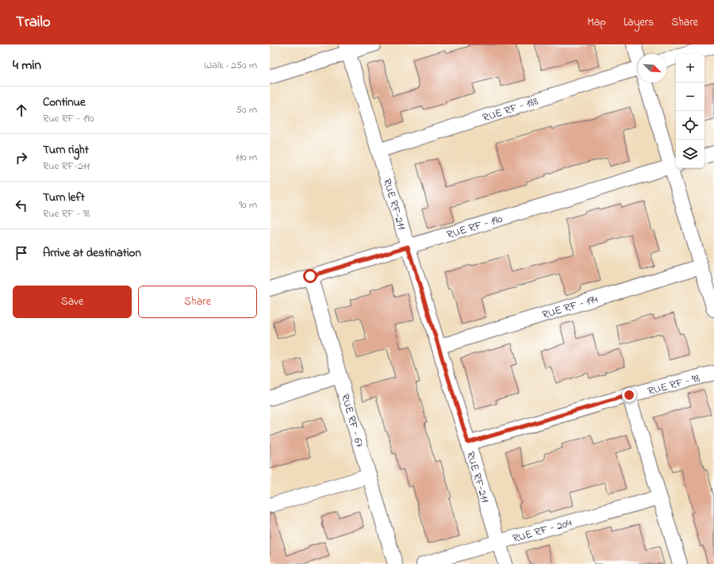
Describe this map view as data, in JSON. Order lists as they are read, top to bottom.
{
  "streets": {
    "street": [
      "RUE RF - 188",
      "RUE RF-211",
      "RUE RF - 190",
      "RUE RF - 194",
      "RUE RF - 98",
      "RUE RF - 67",
      "RUE RF - 204"
    ]
  },
  "crossings": [
    ["RUE RF - 188", "RUE RF-211"],
    ["RUE RF-211", "RUE RF - 190"],
    ["RUE RF-211", "RUE RF - 194"],
    ["RUE RF-211", "RUE RF - 98"],
    ["RUE RF-211", "RUE RF - 204"],
    ["RUE RF - 190", "RUE RF - 67"]
  ],
  "north": "bottom right",
  "page": {
    "header": "Trailo",
    "nav": ["Map", "Layers", "Share"],
    "heading": ["4 min", "Walk · 250 m"],
    "map_buttons": ["+", "−"],
    "list": [
      ["Continue", "Rue RF - 190", "50 m"],
      ["Turn right", "Rue RF-211", "110 m"],
      ["Turn left", "Rue RF - 98", "90 m"],
      "Arrive at destination"
    ],
    "buttons": ["Save", "Share"]
  }
}
